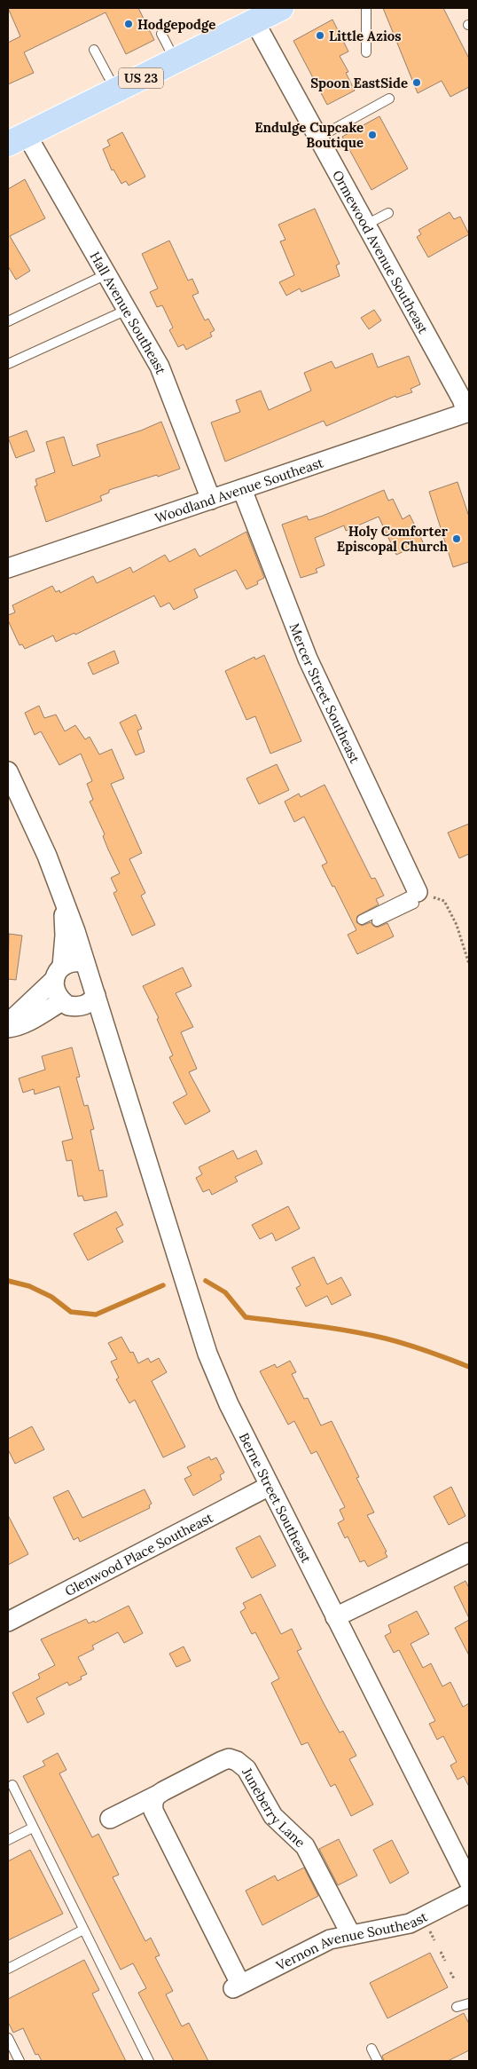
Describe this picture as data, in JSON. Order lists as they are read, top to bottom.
{
  "streets": {
    "highway": ["US 23"],
    "street": [
      "Ormewood Avenue Southeast",
      "Hall Avenue Southeast",
      "Woodland Avenue Southeast",
      "Mercer Street Southeast",
      "Berne Street Southeast",
      "Glenwood Place Southeast",
      "Juneberry Lane",
      "Vernon Avenue Southeast"
    ]
  },
  "crossings": [
    ["US 23", "Ormewood Avenue Southeast"],
    ["US 23", "Hall Avenue Southeast"],
    ["Ormewood Avenue Southeast", "Woodland Avenue Southeast"],
    ["Hall Avenue Southeast", "Woodland Avenue Southeast"],
    ["Woodland Avenue Southeast", "Mercer Street Southeast"],
    ["Berne Street Southeast", "Glenwood Place Southeast"],
    ["Juneberry Lane", "Vernon Avenue Southeast"]
  ],
  "places": [
    "Hodgepodge",
    "Little Azios",
    "Spoon EastSide",
    "Endulge Cupcake Boutique",
    "Holy Comforter Episcopal Church"
  ]
}
